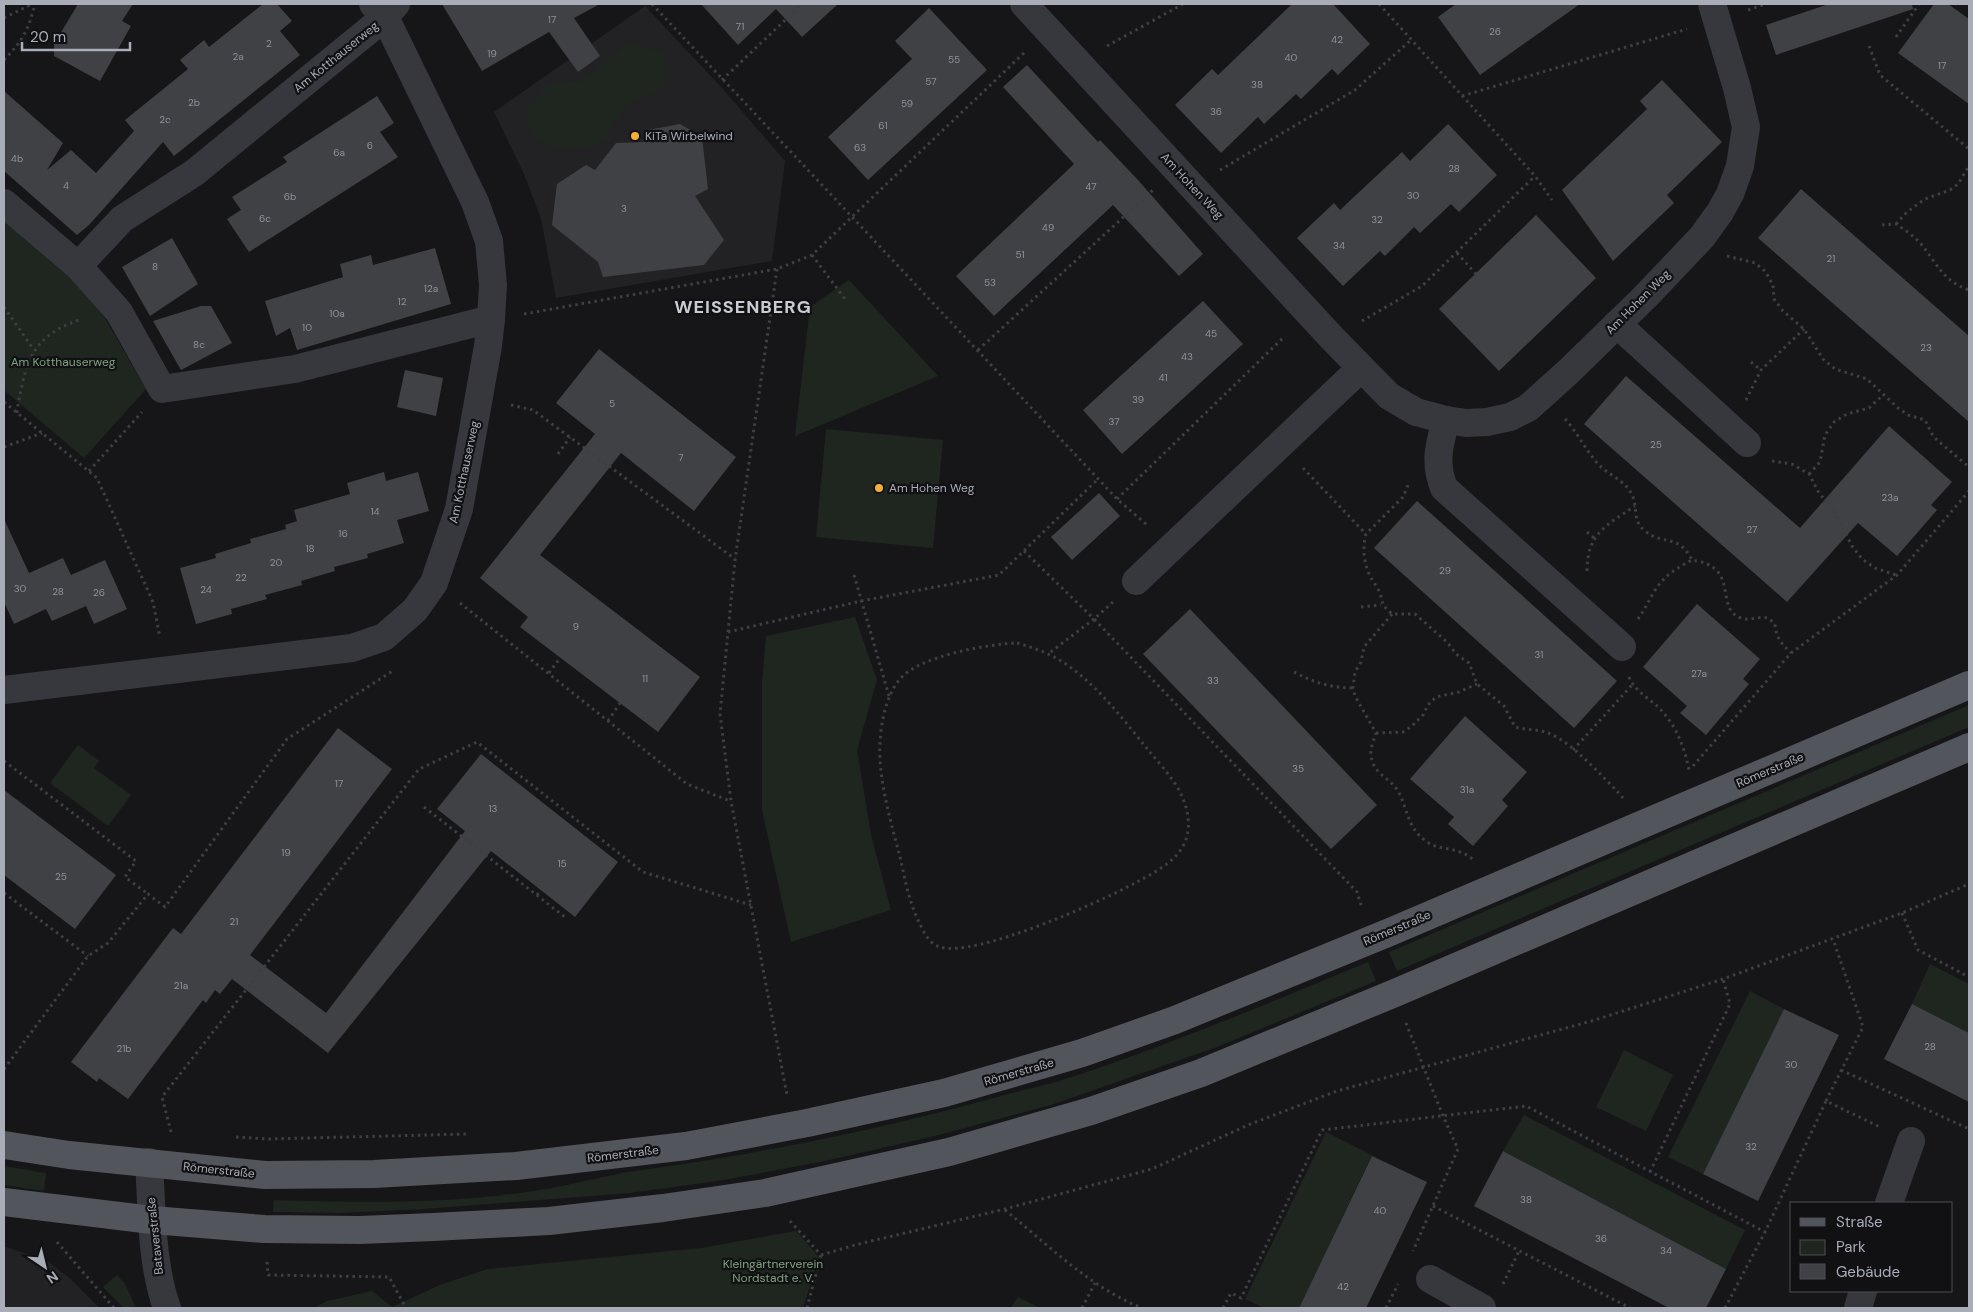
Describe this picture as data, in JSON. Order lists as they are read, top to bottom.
{
  "streets": {
    "main road": ["Römerstraße"],
    "street": ["Am Kotthauserweg", "Am Hohen Weg", "Bataverstraße"]
  },
  "crossings": [
    ["Römerstraße", "Bataverstraße"]
  ],
  "districts": ["WEISSENBERG"],
  "parks": ["Am Kotthauserweg", "Kleingärtnerverein Nordstadt e. V."],
  "places": ["KiTa Wirbelwind", "Am Hohen Weg"],
  "house_numbers": [
    "17",
    "71",
    "26",
    "42",
    "2",
    "19",
    "2a",
    "40",
    "55",
    "17",
    "57",
    "38",
    "2b",
    "59",
    "36",
    "2c",
    "61",
    "6",
    "63",
    "6a",
    "4b",
    "28",
    "4",
    "47",
    "30",
    "6b",
    "3",
    "6c",
    "32",
    "49",
    "34",
    "51",
    "21",
    "8",
    "53",
    "12a",
    "12",
    "10a",
    "10",
    "45",
    "8c",
    "23",
    "43",
    "41",
    "39",
    "5",
    "37",
    "25",
    "7",
    "23a",
    "14",
    "27",
    "16",
    "18",
    "20",
    "29",
    "22",
    "30",
    "24",
    "28",
    "26",
    "9",
    "31",
    "27a",
    "11",
    "33",
    "35",
    "17",
    "31a",
    "13",
    "19",
    "15",
    "25",
    "21",
    "21a",
    "28",
    "21b",
    "30",
    "32",
    "38",
    "40",
    "36",
    "34",
    "42"
  ],
  "legend": ["Straße", "Park", "Gebäude"],
  "scale_bar": "20 m",
  "north": "bottom right"
}
